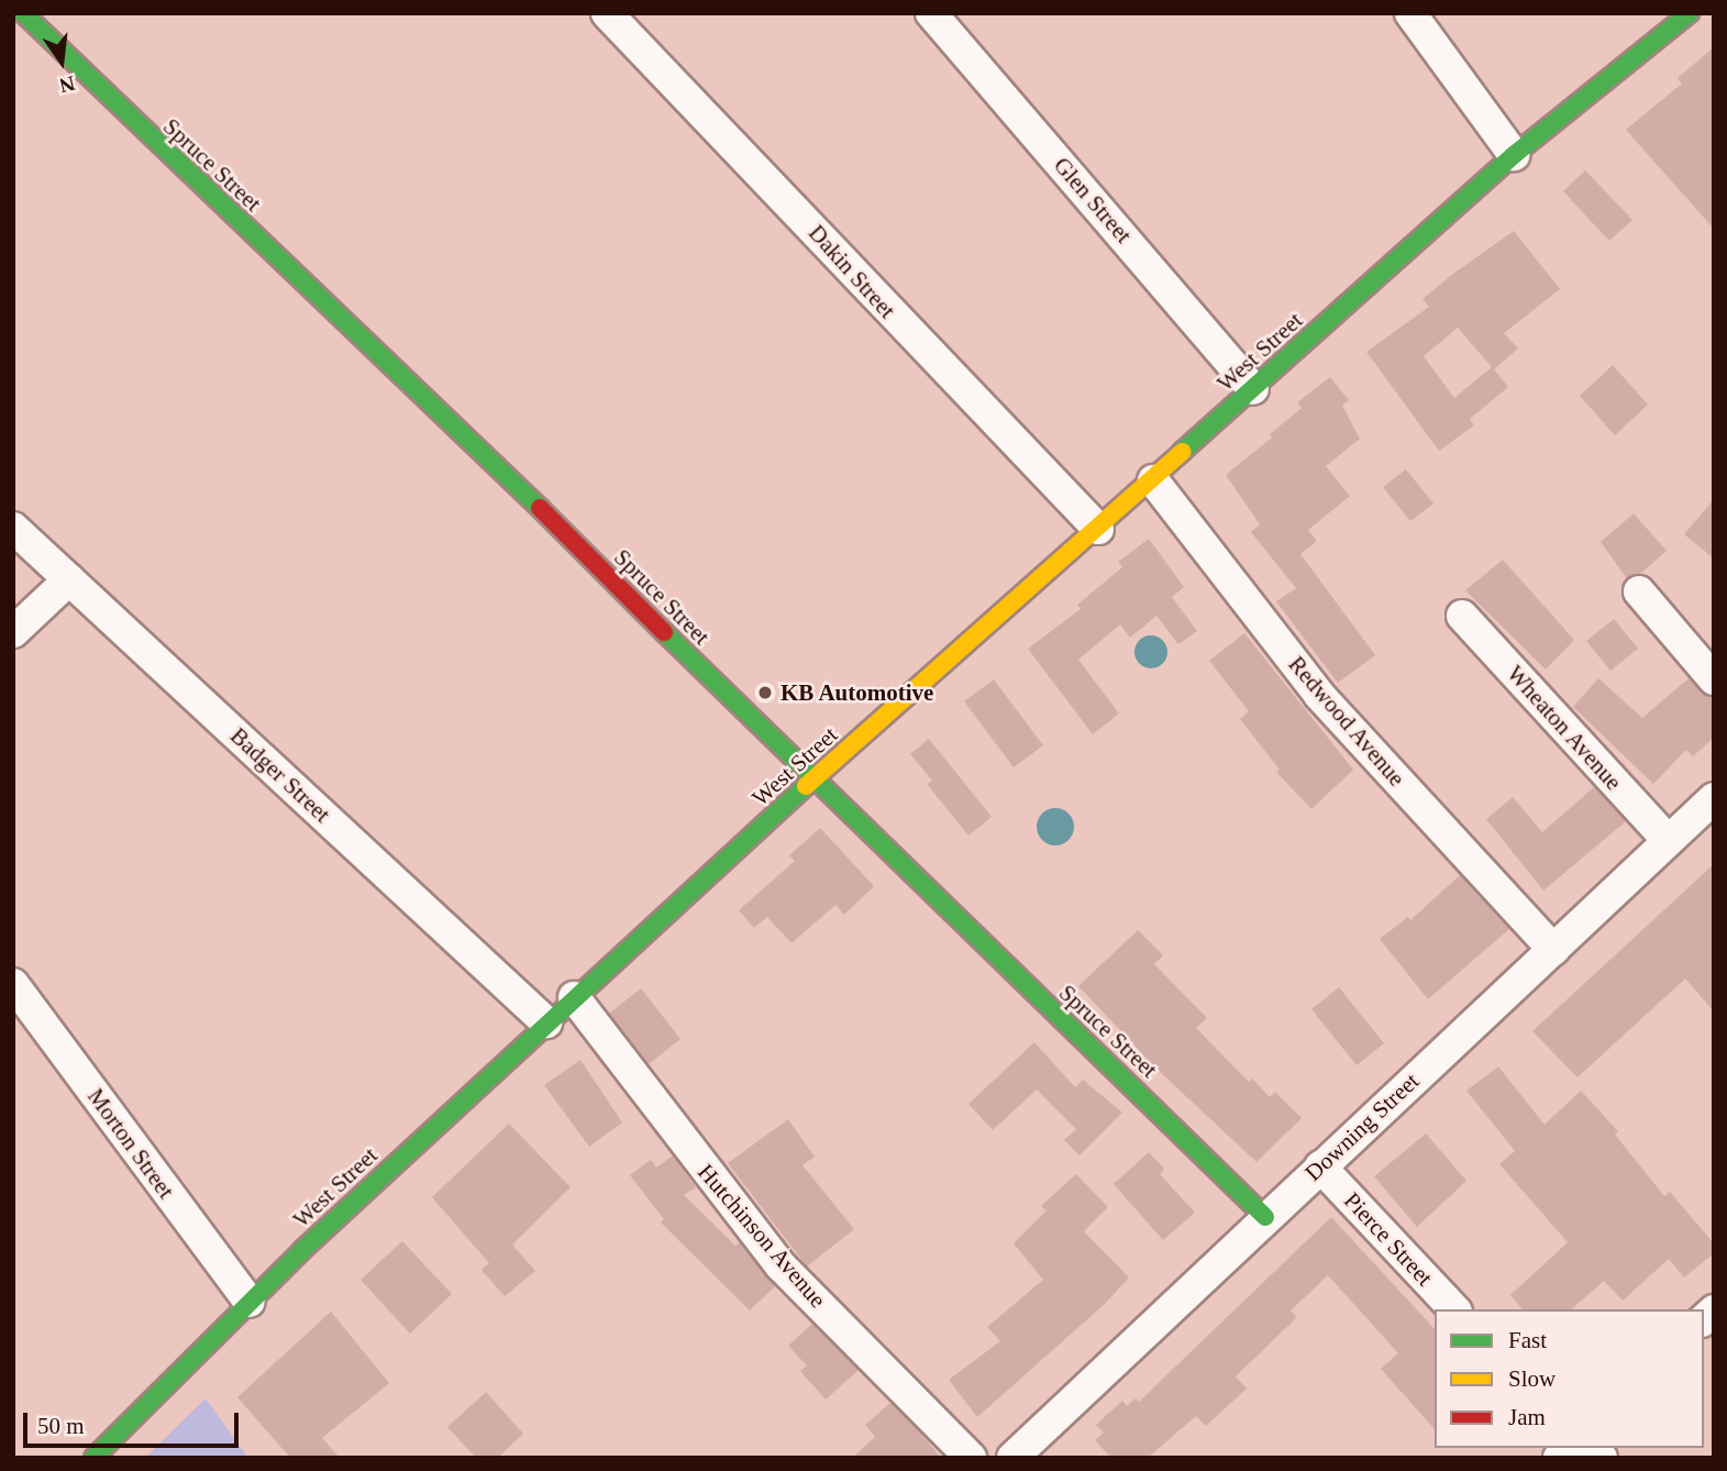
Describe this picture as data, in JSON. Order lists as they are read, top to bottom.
{
  "streets": {
    "street": [
      "Spruce Street",
      "Glen Street",
      "Dakin Street",
      "West Street",
      "Redwood Avenue",
      "Wheaton Avenue",
      "Badger Street",
      "Downing Street",
      "Morton Street",
      "Hutchinson Avenue",
      "Pierce Street"
    ]
  },
  "crossings": [
    ["Spruce Street", "West Street"],
    ["Spruce Street", "Downing Street"],
    ["Glen Street", "West Street"],
    ["Dakin Street", "West Street"],
    ["West Street", "Redwood Avenue"],
    ["West Street", "Badger Street"],
    ["West Street", "Morton Street"],
    ["West Street", "Hutchinson Avenue"],
    ["Redwood Avenue", "Downing Street"],
    ["Wheaton Avenue", "Downing Street"],
    ["Downing Street", "Pierce Street"]
  ],
  "places": ["KB Automotive"],
  "legend": ["Fast", "Slow", "Jam"],
  "scale_bar": "50 m",
  "north": "bottom"
}
